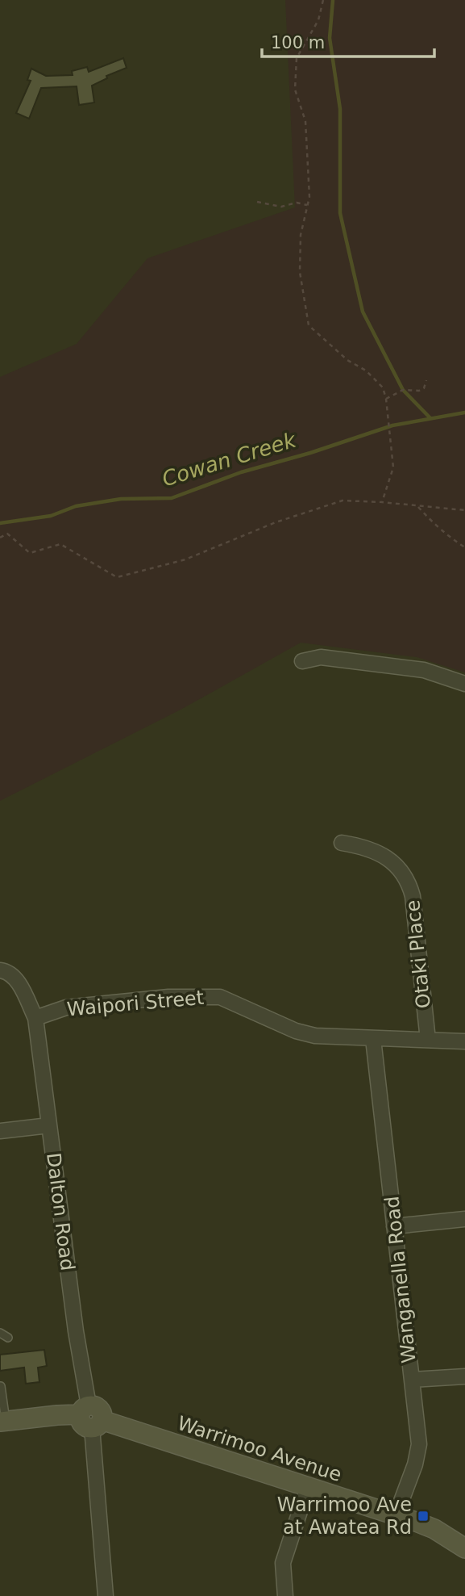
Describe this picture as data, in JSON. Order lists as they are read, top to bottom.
{
  "streets": {
    "street": [
      "Otaki Place",
      "Waipori Street",
      "Dalton Road",
      "Wanganella Road",
      "Warrimoo Avenue"
    ]
  },
  "crossings": [
    ["Otaki Place", "Waipori Street"],
    ["Waipori Street", "Dalton Road"],
    ["Waipori Street", "Wanganella Road"],
    ["Dalton Road", "Warrimoo Avenue"],
    ["Wanganella Road", "Warrimoo Avenue"]
  ],
  "water": ["Cowan Creek"],
  "places": {
    "transit": ["Warrimoo Ave at Awatea Rd"]
  },
  "scale_bar": "100 m"
}
